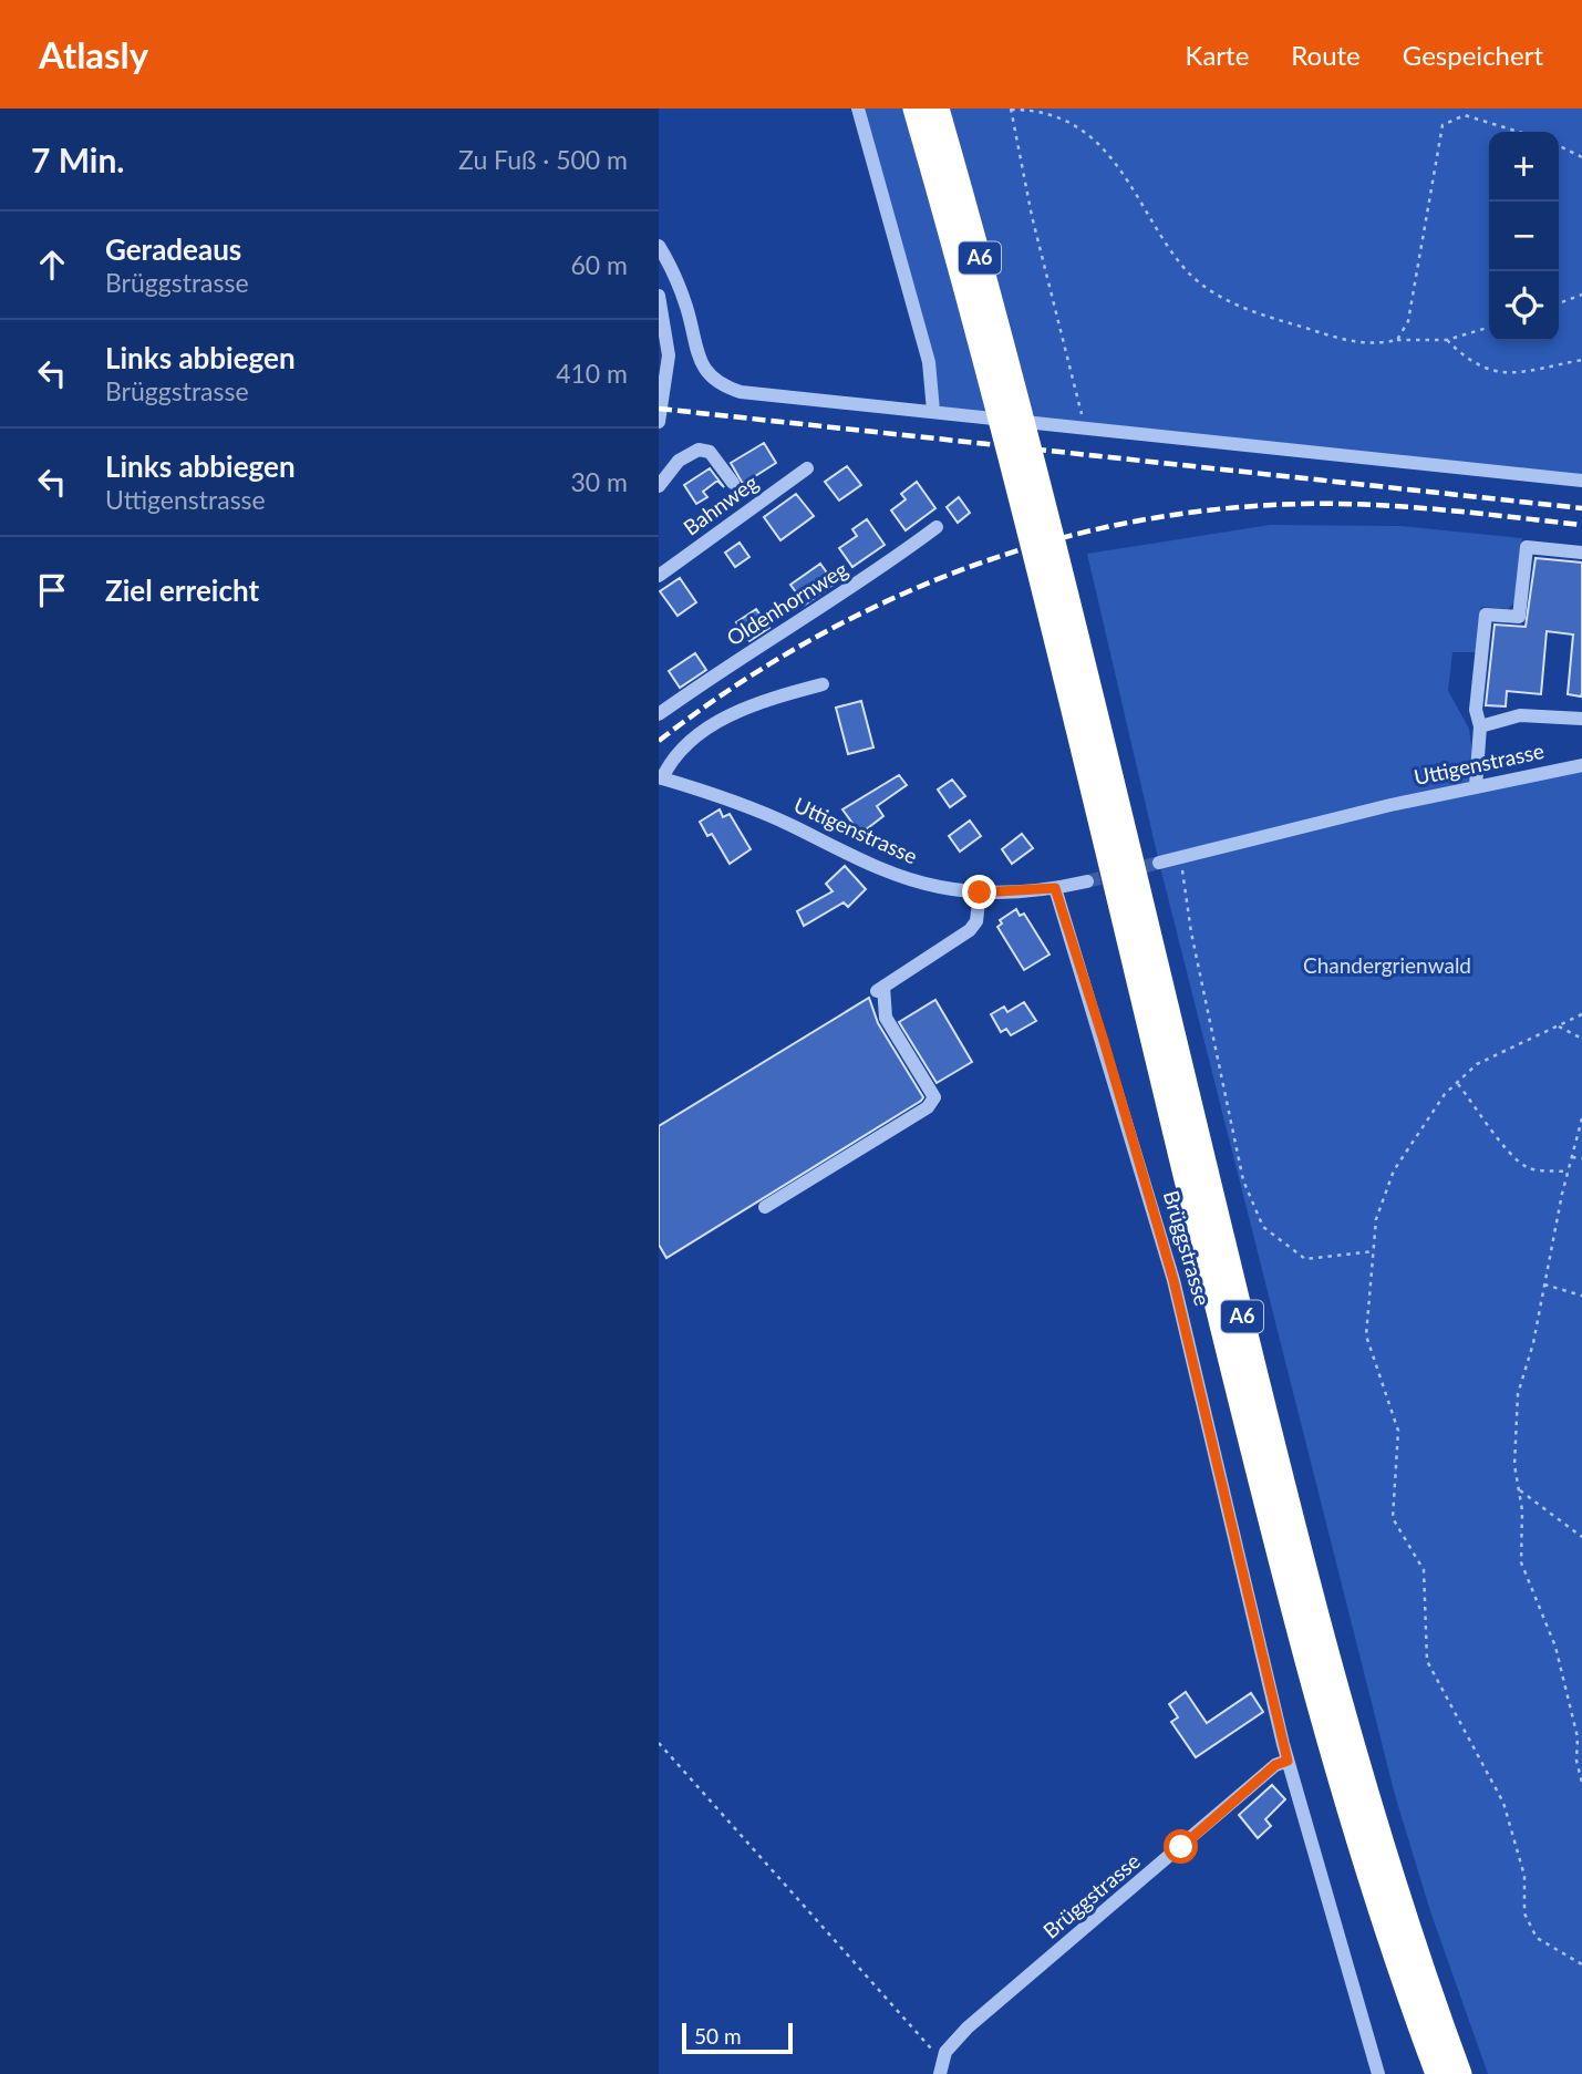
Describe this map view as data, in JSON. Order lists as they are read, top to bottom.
{
  "streets": {
    "highway": ["A6"],
    "street": [
      "Bahnweg",
      "Oldenhornweg",
      "Uttigenstrasse",
      "Brüggstrasse"
    ]
  },
  "crossings": [
    ["Uttigenstrasse", "Brüggstrasse"]
  ],
  "parks": ["Chandergrienwald"],
  "scale_bar": "50 m",
  "page": {
    "header": "Atlasly",
    "nav": ["Karte", "Route", "Gespeichert"],
    "heading": ["7 Min.", "Zu Fuß · 500 m"],
    "map_buttons": ["+", "−"],
    "list": [
      ["Geradeaus", "Brüggstrasse", "60 m"],
      ["Links abbiegen", "Brüggstrasse", "410 m"],
      ["Links abbiegen", "Uttigenstrasse", "30 m"],
      "Ziel erreicht"
    ],
    "scale": "50 m"
  }
}
